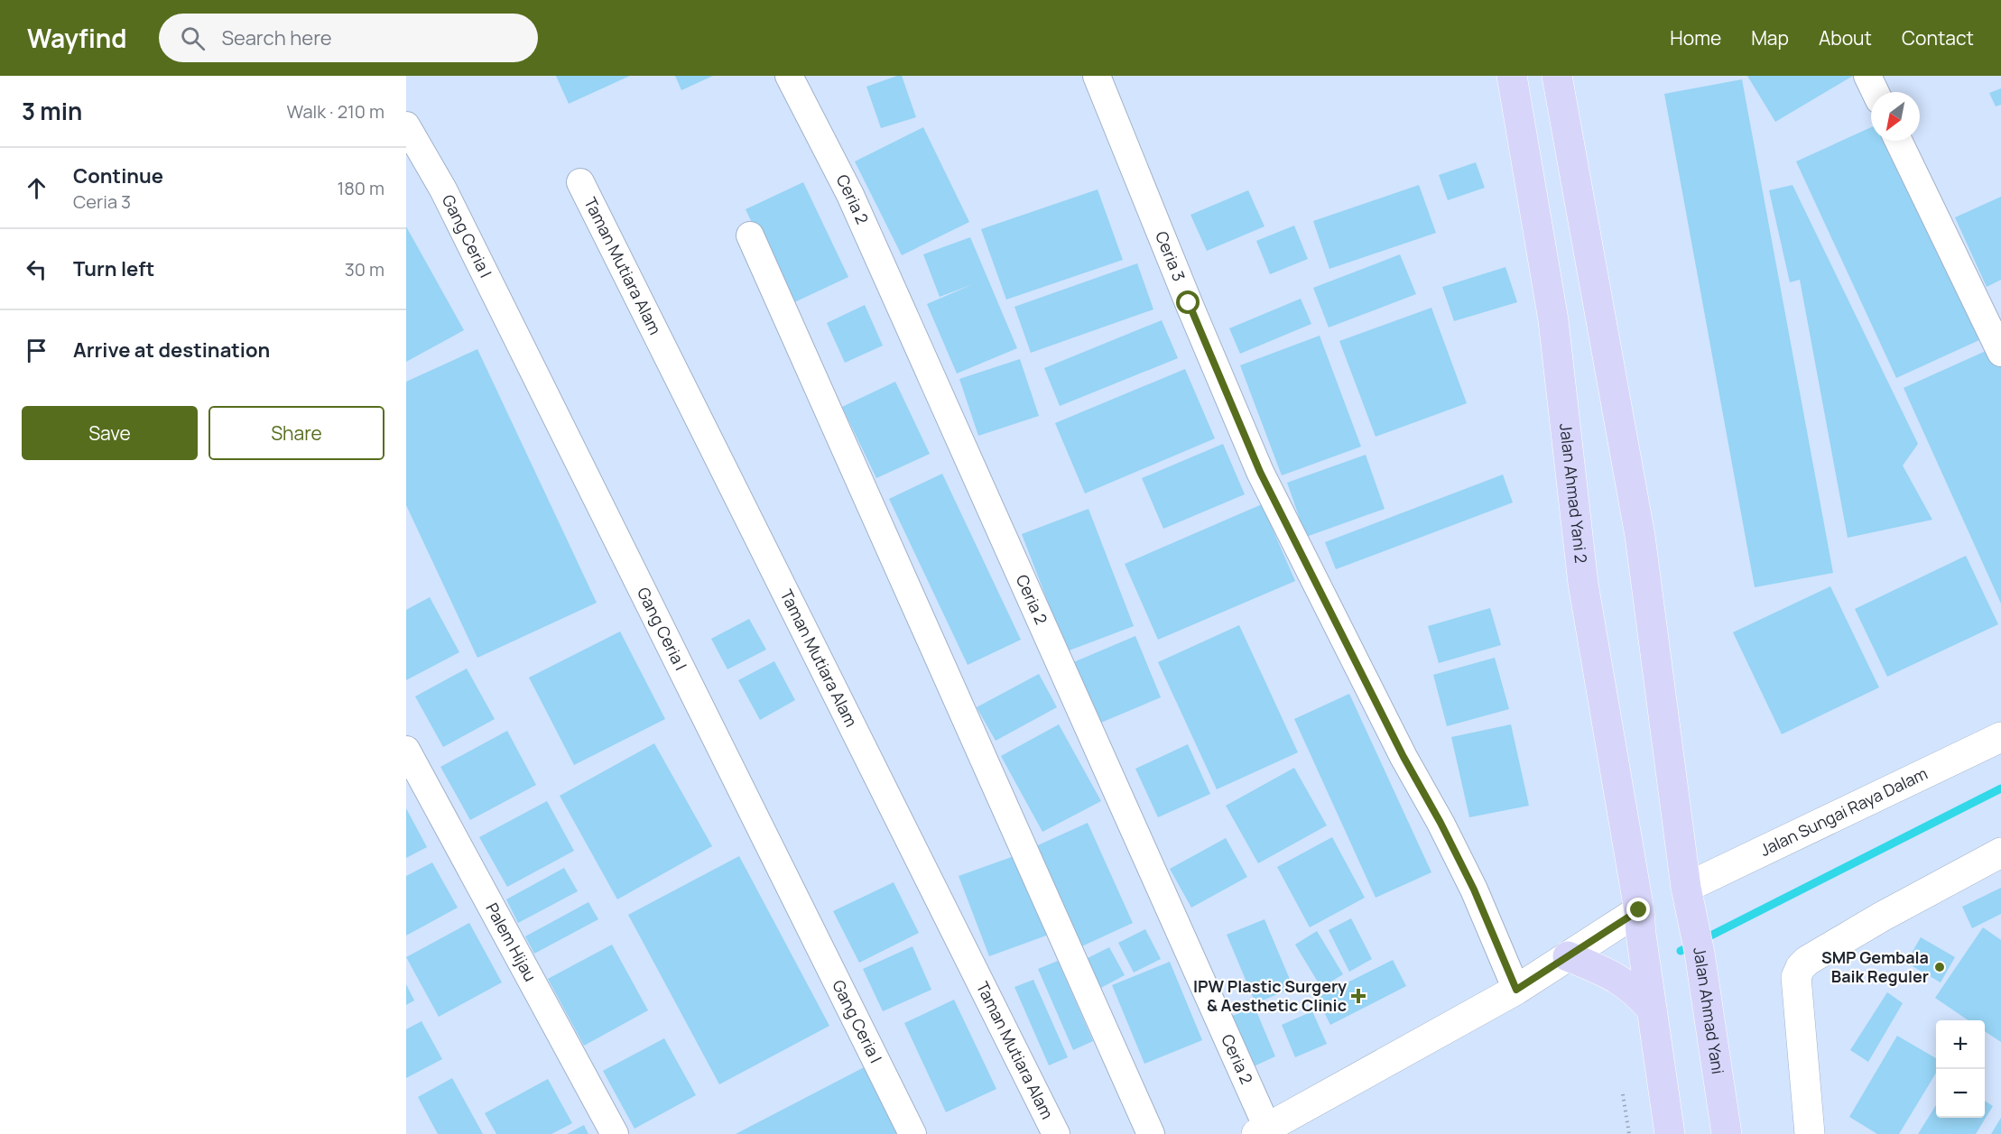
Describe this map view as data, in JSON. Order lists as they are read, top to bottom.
{
  "streets": {
    "highway": ["Jalan Ahmad Yani 2", "Jalan Ahmad Yani"],
    "street": [
      "Ceria 2",
      "Gang Ceria I",
      "Ceria 3",
      "Taman Mutiara Alam",
      "Jalan Sungai Raya Dalam",
      "Palem Hijau"
    ]
  },
  "crossings": [
    ["Jalan Sungai Raya Dalam", "Jalan Ahmad Yani"]
  ],
  "places": {
    "other": ["SMP Gembala Baik Reguler"],
    "health": ["IPW Plastic Surgery & Aesthetic Clinic"]
  },
  "north": "bottom left",
  "page": {
    "header": "Wayfind",
    "search": "Search here",
    "nav": [
      "Home",
      "Map",
      "About",
      "Contact"
    ],
    "heading": ["3 min", "Walk · 210 m"],
    "list": [
      ["Continue", "Ceria 3", "180 m"],
      ["Turn left", "30 m"],
      "Arrive at destination"
    ],
    "buttons": ["Save", "Share"],
    "map_buttons": ["+", "−"]
  }
}
